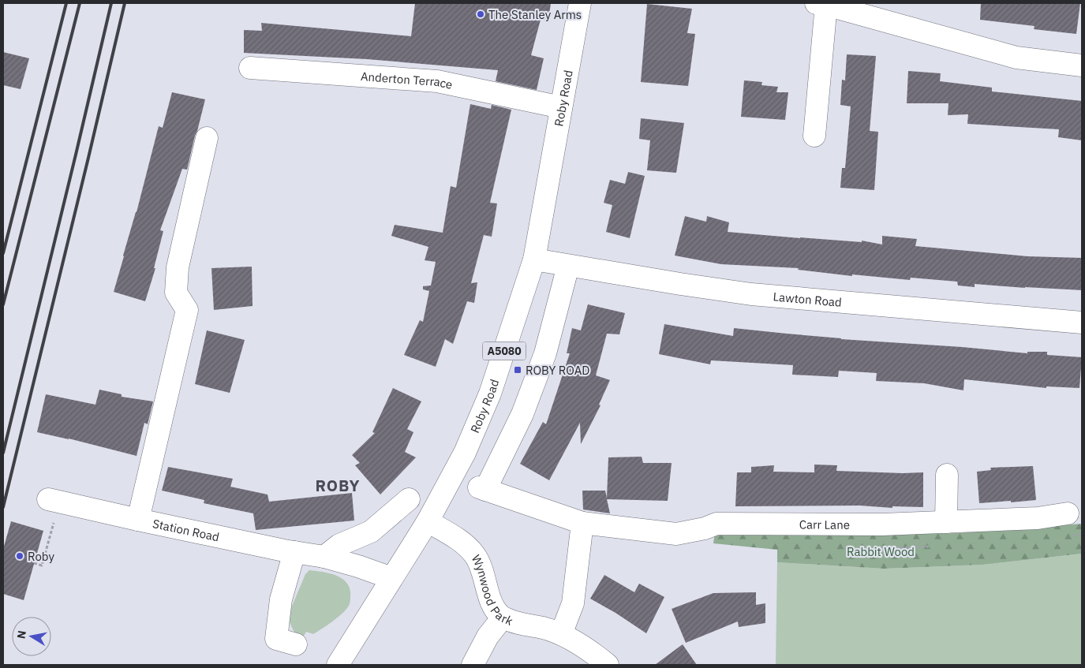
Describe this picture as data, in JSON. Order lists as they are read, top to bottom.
{
  "streets": {
    "street": [
      "Anderton Terrace",
      "Roby Road",
      "Lawton Road",
      "A5080",
      "Carr Lane",
      "Station Road",
      "Wynwood Park"
    ]
  },
  "crossings": [
    ["Anderton Terrace", "Roby Road"],
    ["Roby Road", "Lawton Road"],
    ["Roby Road", "Station Road"],
    ["Roby Road", "Wynwood Park"],
    ["Lawton Road", "Carr Lane"]
  ],
  "districts": ["ROBY"],
  "parks": ["Rabbit Wood"],
  "places": {
    "other": ["The Stanley Arms", "Roby"],
    "transit": ["ROBY ROAD"]
  },
  "north": "left"
}
